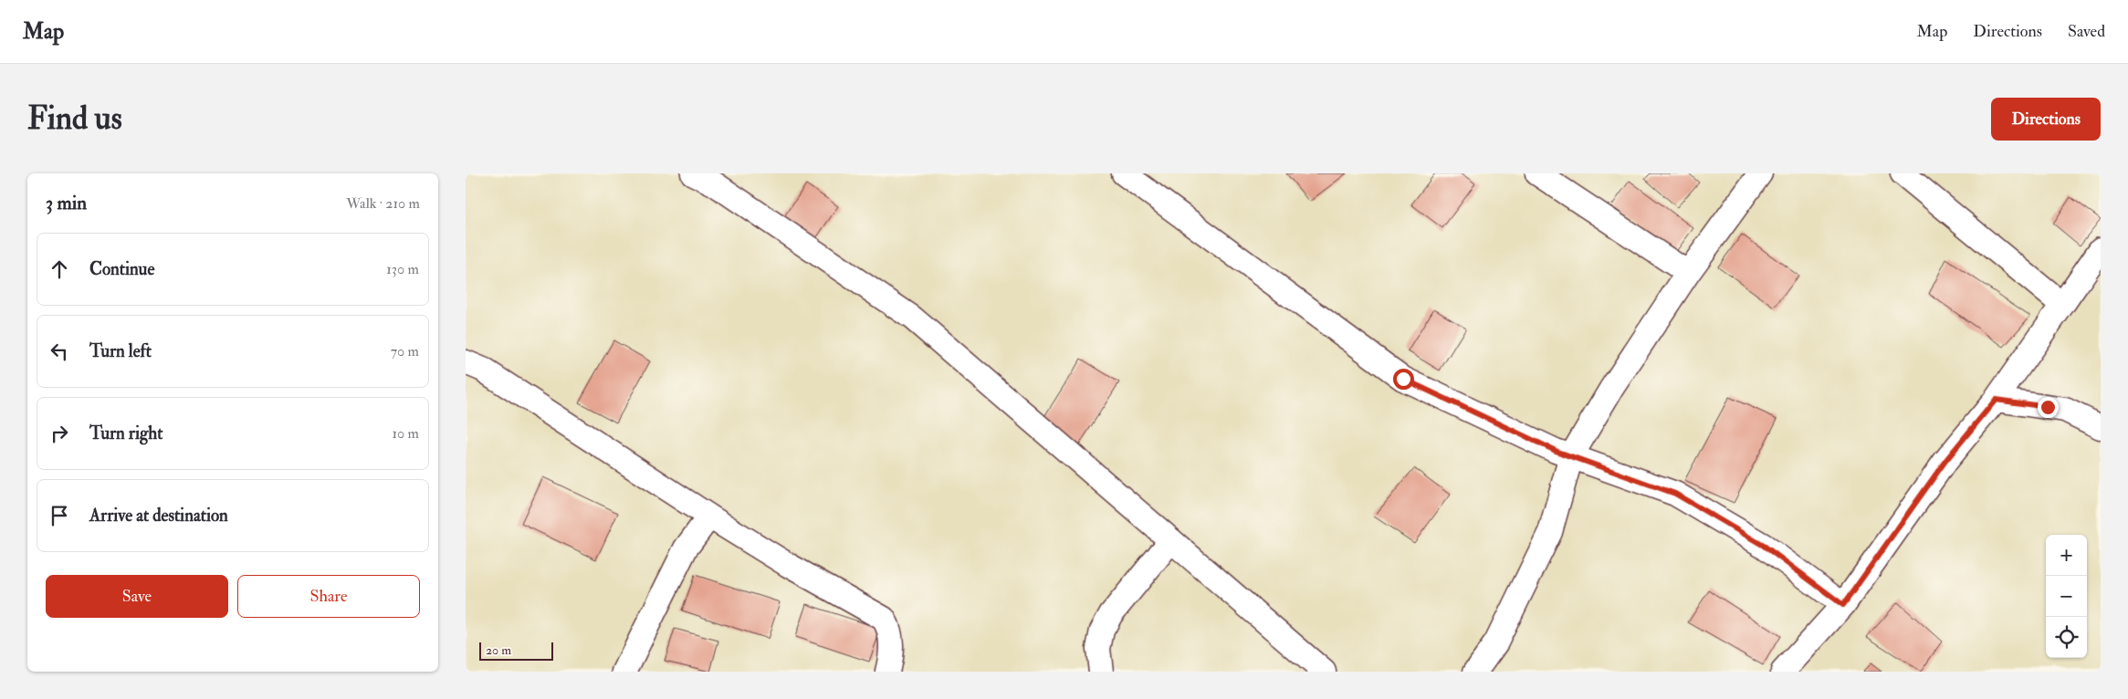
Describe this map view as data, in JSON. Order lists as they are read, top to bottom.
{
  "scale_bar": "20 m",
  "page": {
    "header": "Map",
    "nav": ["Map", "Directions", "Saved"],
    "buttons": [
      "Directions",
      ["Save", "Share"]
    ],
    "title": "Find us",
    "heading": ["3 min", "Walk · 210 m"],
    "list": [
      ["Continue", "130 m"],
      ["Turn left", "70 m"],
      ["Turn right", "10 m"],
      "Arrive at destination"
    ],
    "map_buttons": ["+", "−"],
    "scale": "20 m"
  }
}
